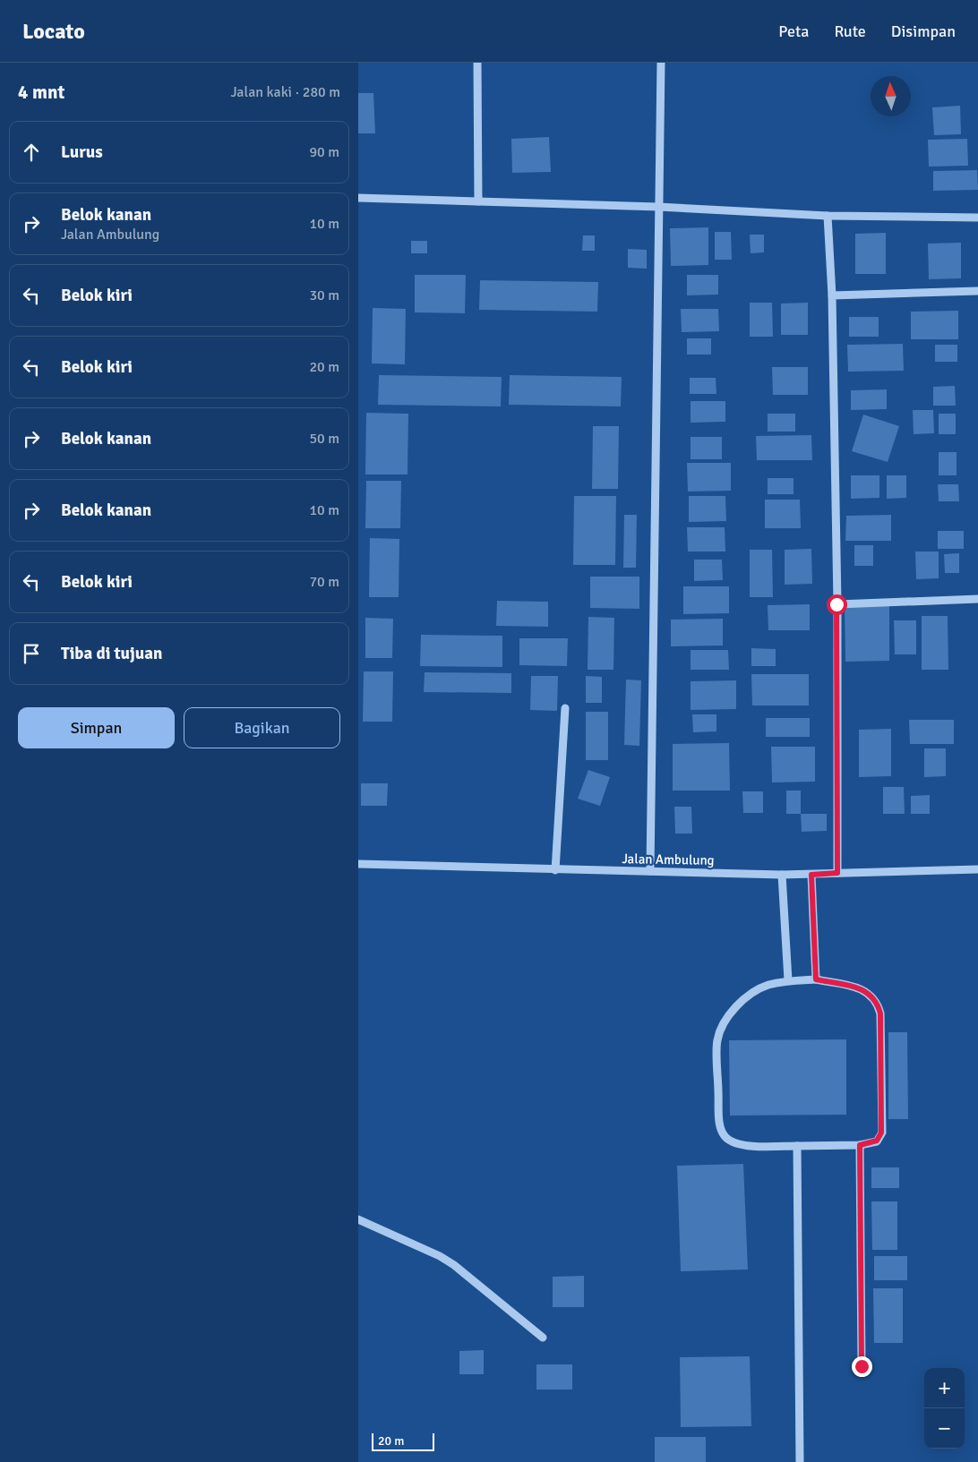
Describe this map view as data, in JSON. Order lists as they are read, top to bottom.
{
  "streets": {
    "street": ["Jalan Ambulung"]
  },
  "scale_bar": "20 m",
  "north": "top",
  "page": {
    "header": "Locato",
    "nav": ["Peta", "Rute", "Disimpan"],
    "heading": ["4 mnt", "Jalan kaki · 280 m"],
    "list": [
      ["Lurus", "90 m"],
      ["Belok kanan", "Jalan Ambulung", "10 m"],
      ["Belok kiri", "30 m"],
      ["Belok kiri", "20 m"],
      ["Belok kanan", "50 m"],
      ["Belok kanan", "10 m"],
      ["Belok kiri", "70 m"],
      "Tiba di tujuan"
    ],
    "buttons": ["Simpan", "Bagikan"],
    "map_buttons": ["+", "−"],
    "scale": "20 m"
  }
}
